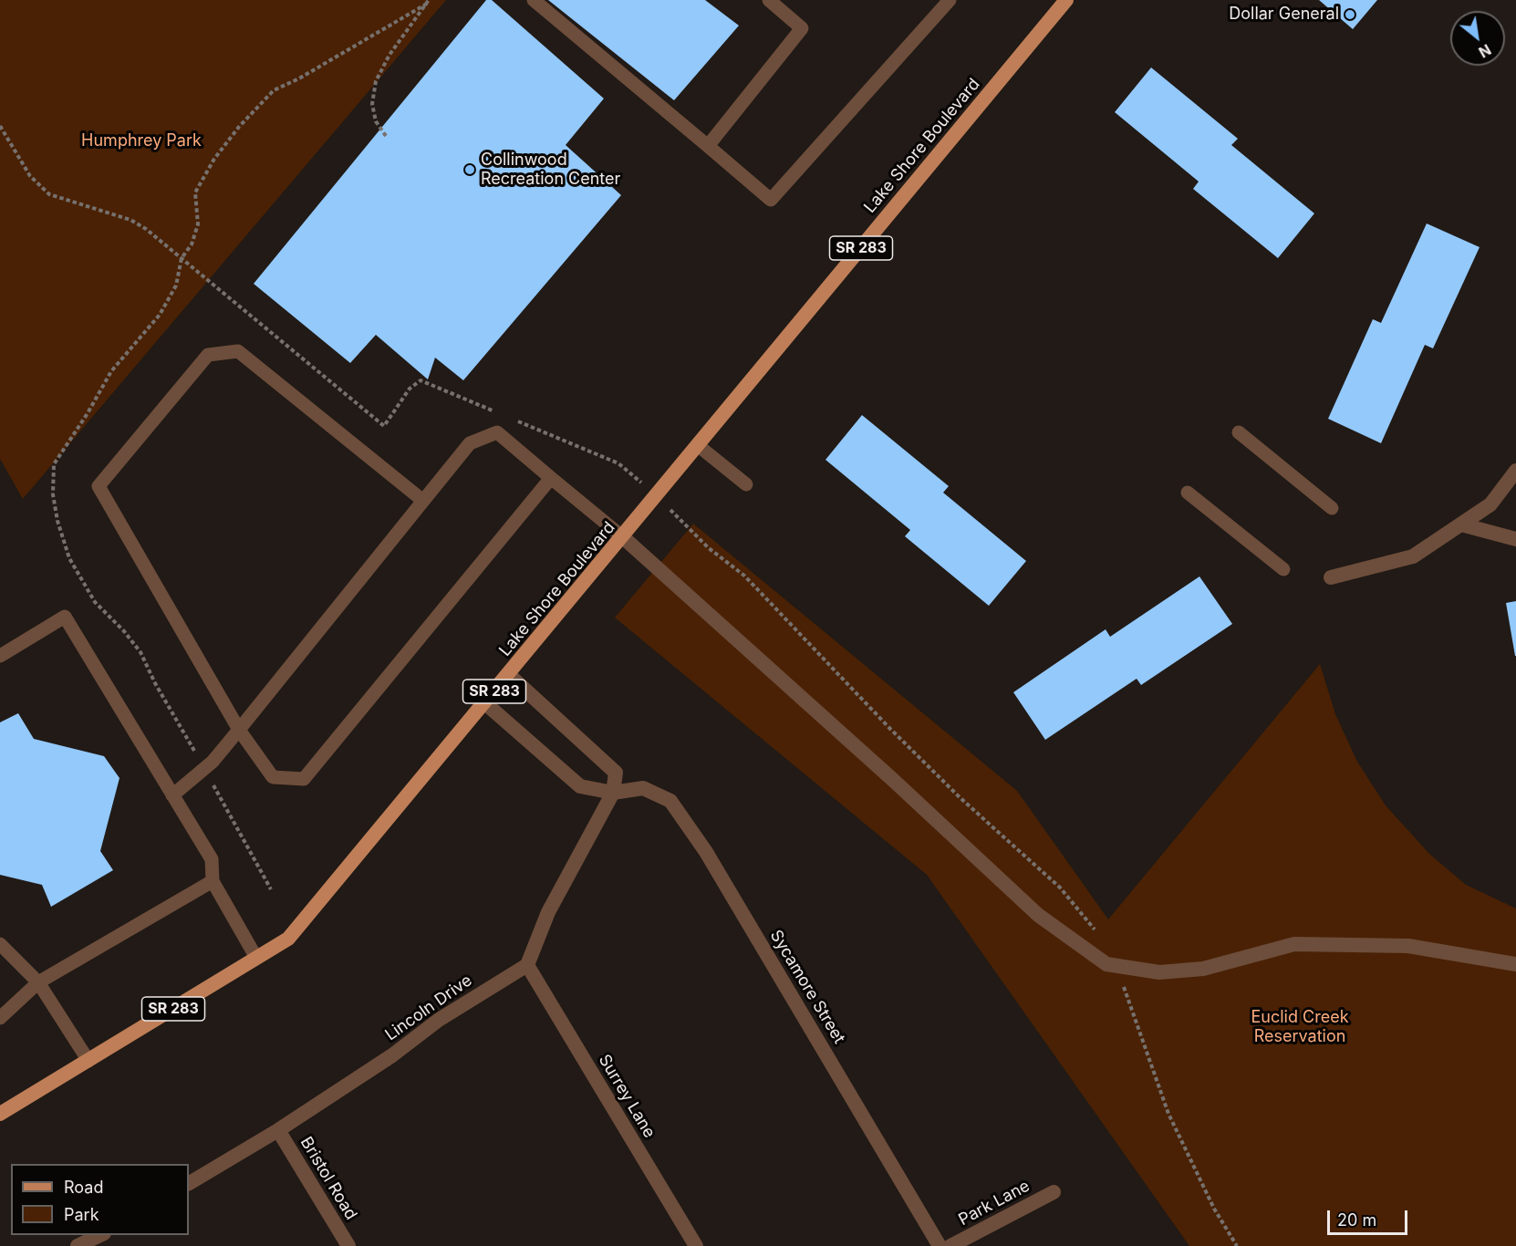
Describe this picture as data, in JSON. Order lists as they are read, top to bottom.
{
  "streets": {
    "main road": ["Lake Shore Boulevard", "SR 283"],
    "street": [
      "Sycamore Street",
      "Lincoln Drive",
      "Surrey Lane",
      "Bristol Road",
      "Park Lane"
    ]
  },
  "crossings": [
    ["Lake Shore Boulevard", "Sycamore Street"],
    ["Lincoln Drive", "Surrey Lane"],
    ["Lincoln Drive", "Bristol Road"]
  ],
  "parks": ["Humphrey Park", "Euclid Creek Reservation"],
  "places": ["Dollar General", "Collinwood Recreation Center"],
  "legend": ["Road", "Park"],
  "scale_bar": "20 m",
  "north": "bottom right"
}
